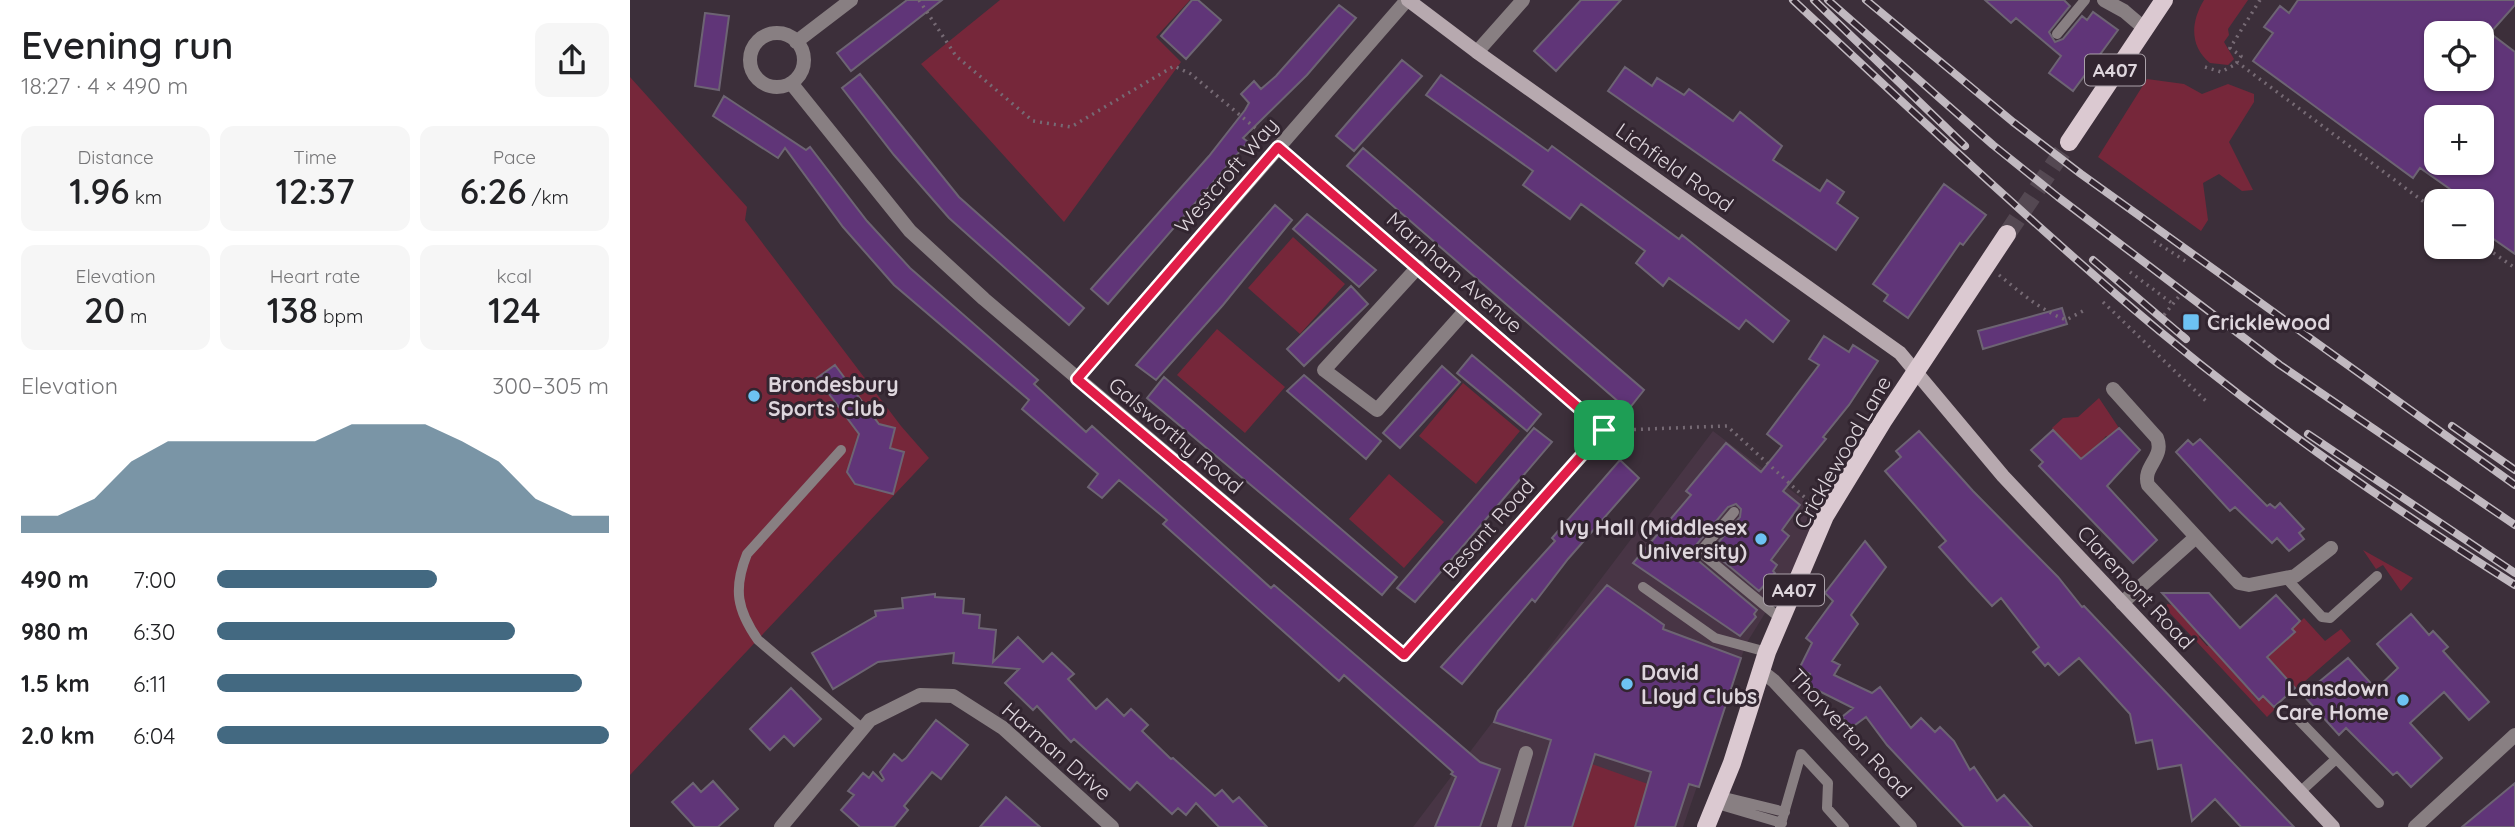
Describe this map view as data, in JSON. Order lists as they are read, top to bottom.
{
  "streets": {
    "main road": ["A407", "Cricklewood Lane"],
    "street": [
      "Lichfield Road",
      "Westcroft Way",
      "Marnham Avenue",
      "Galsworthy Road",
      "Besant Road",
      "Claremont Road",
      "Thorverton Road",
      "Harman Drive"
    ]
  },
  "crossings": [
    ["Lichfield Road", "Westcroft Way"],
    ["Lichfield Road", "Cricklewood Lane"],
    ["Lichfield Road", "Claremont Road"],
    ["Westcroft Way", "Marnham Avenue"],
    ["Westcroft Way", "Galsworthy Road"],
    ["Marnham Avenue", "Besant Road"],
    ["Galsworthy Road", "Besant Road"],
    ["Cricklewood Lane", "Claremont Road"],
    ["Cricklewood Lane", "Thorverton Road"]
  ],
  "places": {
    "transit": ["Cricklewood"],
    "other": [
      "Brondesbury Sports Club",
      "Ivy Hall (Middlesex University)",
      "David Lloyd Clubs",
      "Lansdown Care Home"
    ]
  },
  "page": {
    "heading": ["Evening run", "18:27 · 4 × 490 m"],
    "map_buttons": ["+", "−"],
    "stats": [
      ["Distance", "1.96 km"],
      ["Time", "12:37"],
      ["Pace", "6:26 /km"],
      ["Elevation", "20 m"],
      ["Heart rate", "138 bpm"],
      ["kcal", "124"]
    ],
    "chart": ["Elevation", "300–305 m"],
    "list": [
      {
        "name": "490 m",
        "note": "7:00"
      },
      {
        "name": "980 m",
        "note": "6:30"
      },
      {
        "name": "1.5 km",
        "note": "6:11"
      },
      {
        "name": "2.0 km",
        "note": "6:04"
      }
    ]
  }
}
